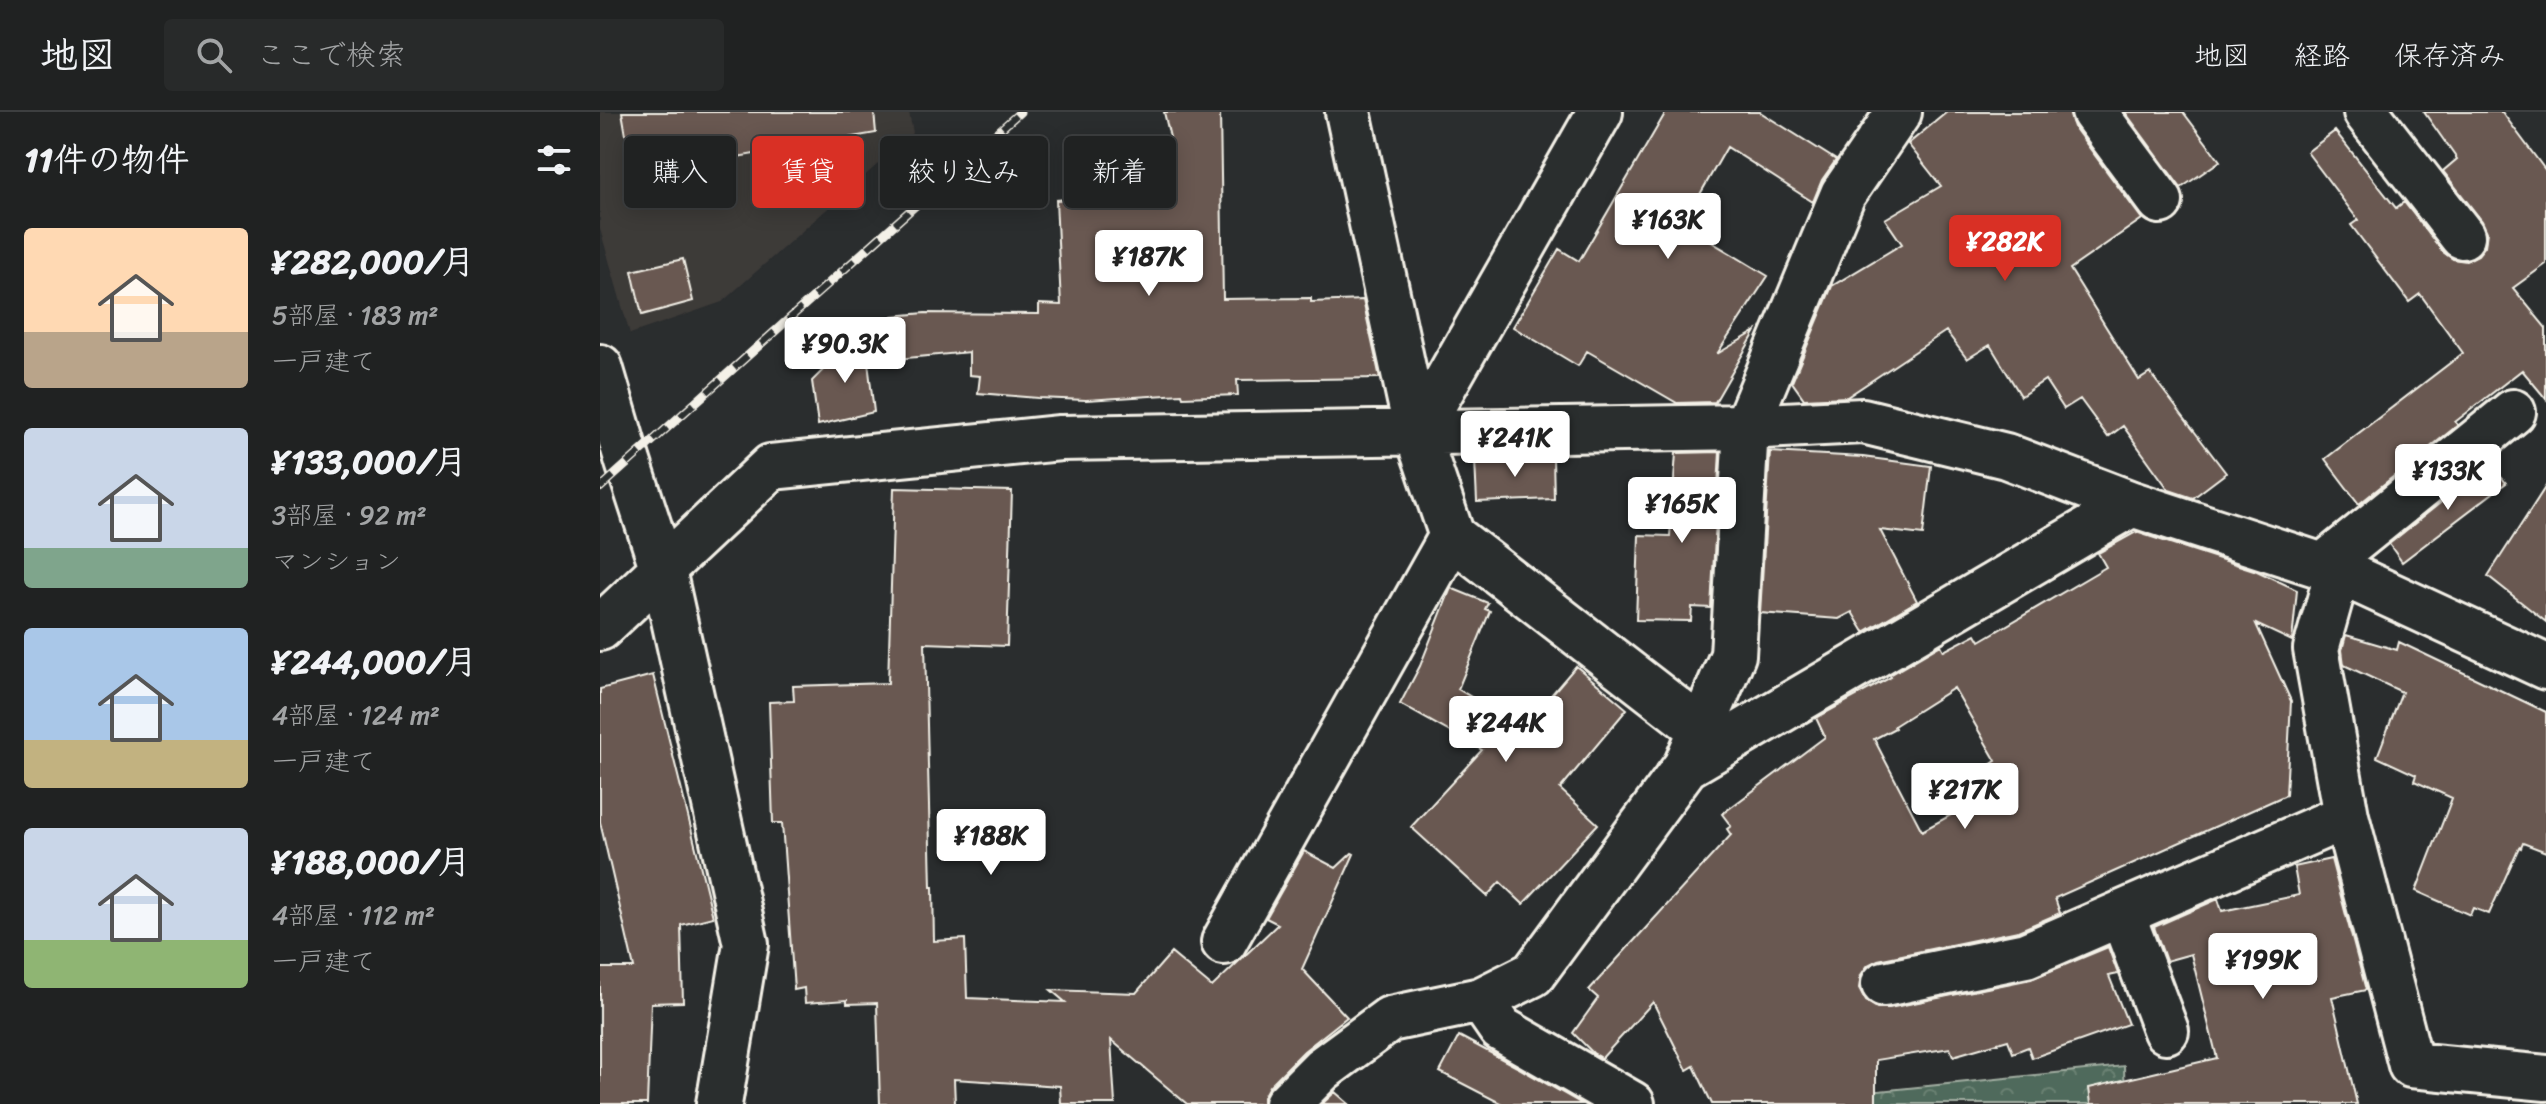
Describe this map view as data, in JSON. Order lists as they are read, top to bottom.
{
  "page": {
    "header": "地図",
    "search": "ここで検索",
    "nav": ["地図", "経路", "保存済み"],
    "heading": "11件の物件",
    "chip": [
      "購入",
      "賃貸",
      "絞り込み",
      "新着"
    ],
    "price": [
      "¥163K",
      "¥282K",
      "¥187K",
      "¥90.3K",
      "¥241K",
      "¥133K",
      "¥165K",
      "¥244K",
      "¥217K",
      "¥188K",
      "¥199K"
    ],
    "list": [
      {
        "name": "¥282,000/月",
        "note": "5部屋 · 183 m² · 一戸建て"
      },
      {
        "name": "¥133,000/月",
        "note": "3部屋 · 92 m² · マンション"
      },
      {
        "name": "¥244,000/月",
        "note": "4部屋 · 124 m² · 一戸建て"
      },
      {
        "name": "¥188,000/月",
        "note": "4部屋 · 112 m² · 一戸建て"
      }
    ]
  }
}
